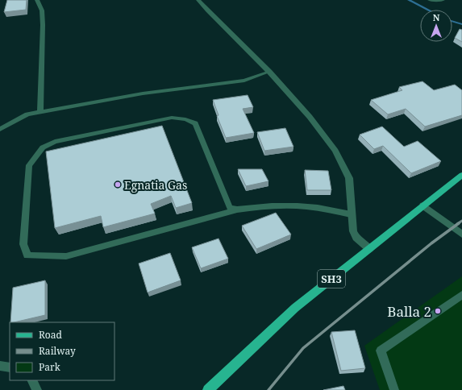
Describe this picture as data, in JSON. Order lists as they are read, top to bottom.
{
  "streets": {
    "main road": ["SH3"]
  },
  "places": ["Egnatia Gas", "Balla 2"],
  "legend": ["Road", "Railway", "Park"],
  "north": "top"
}
